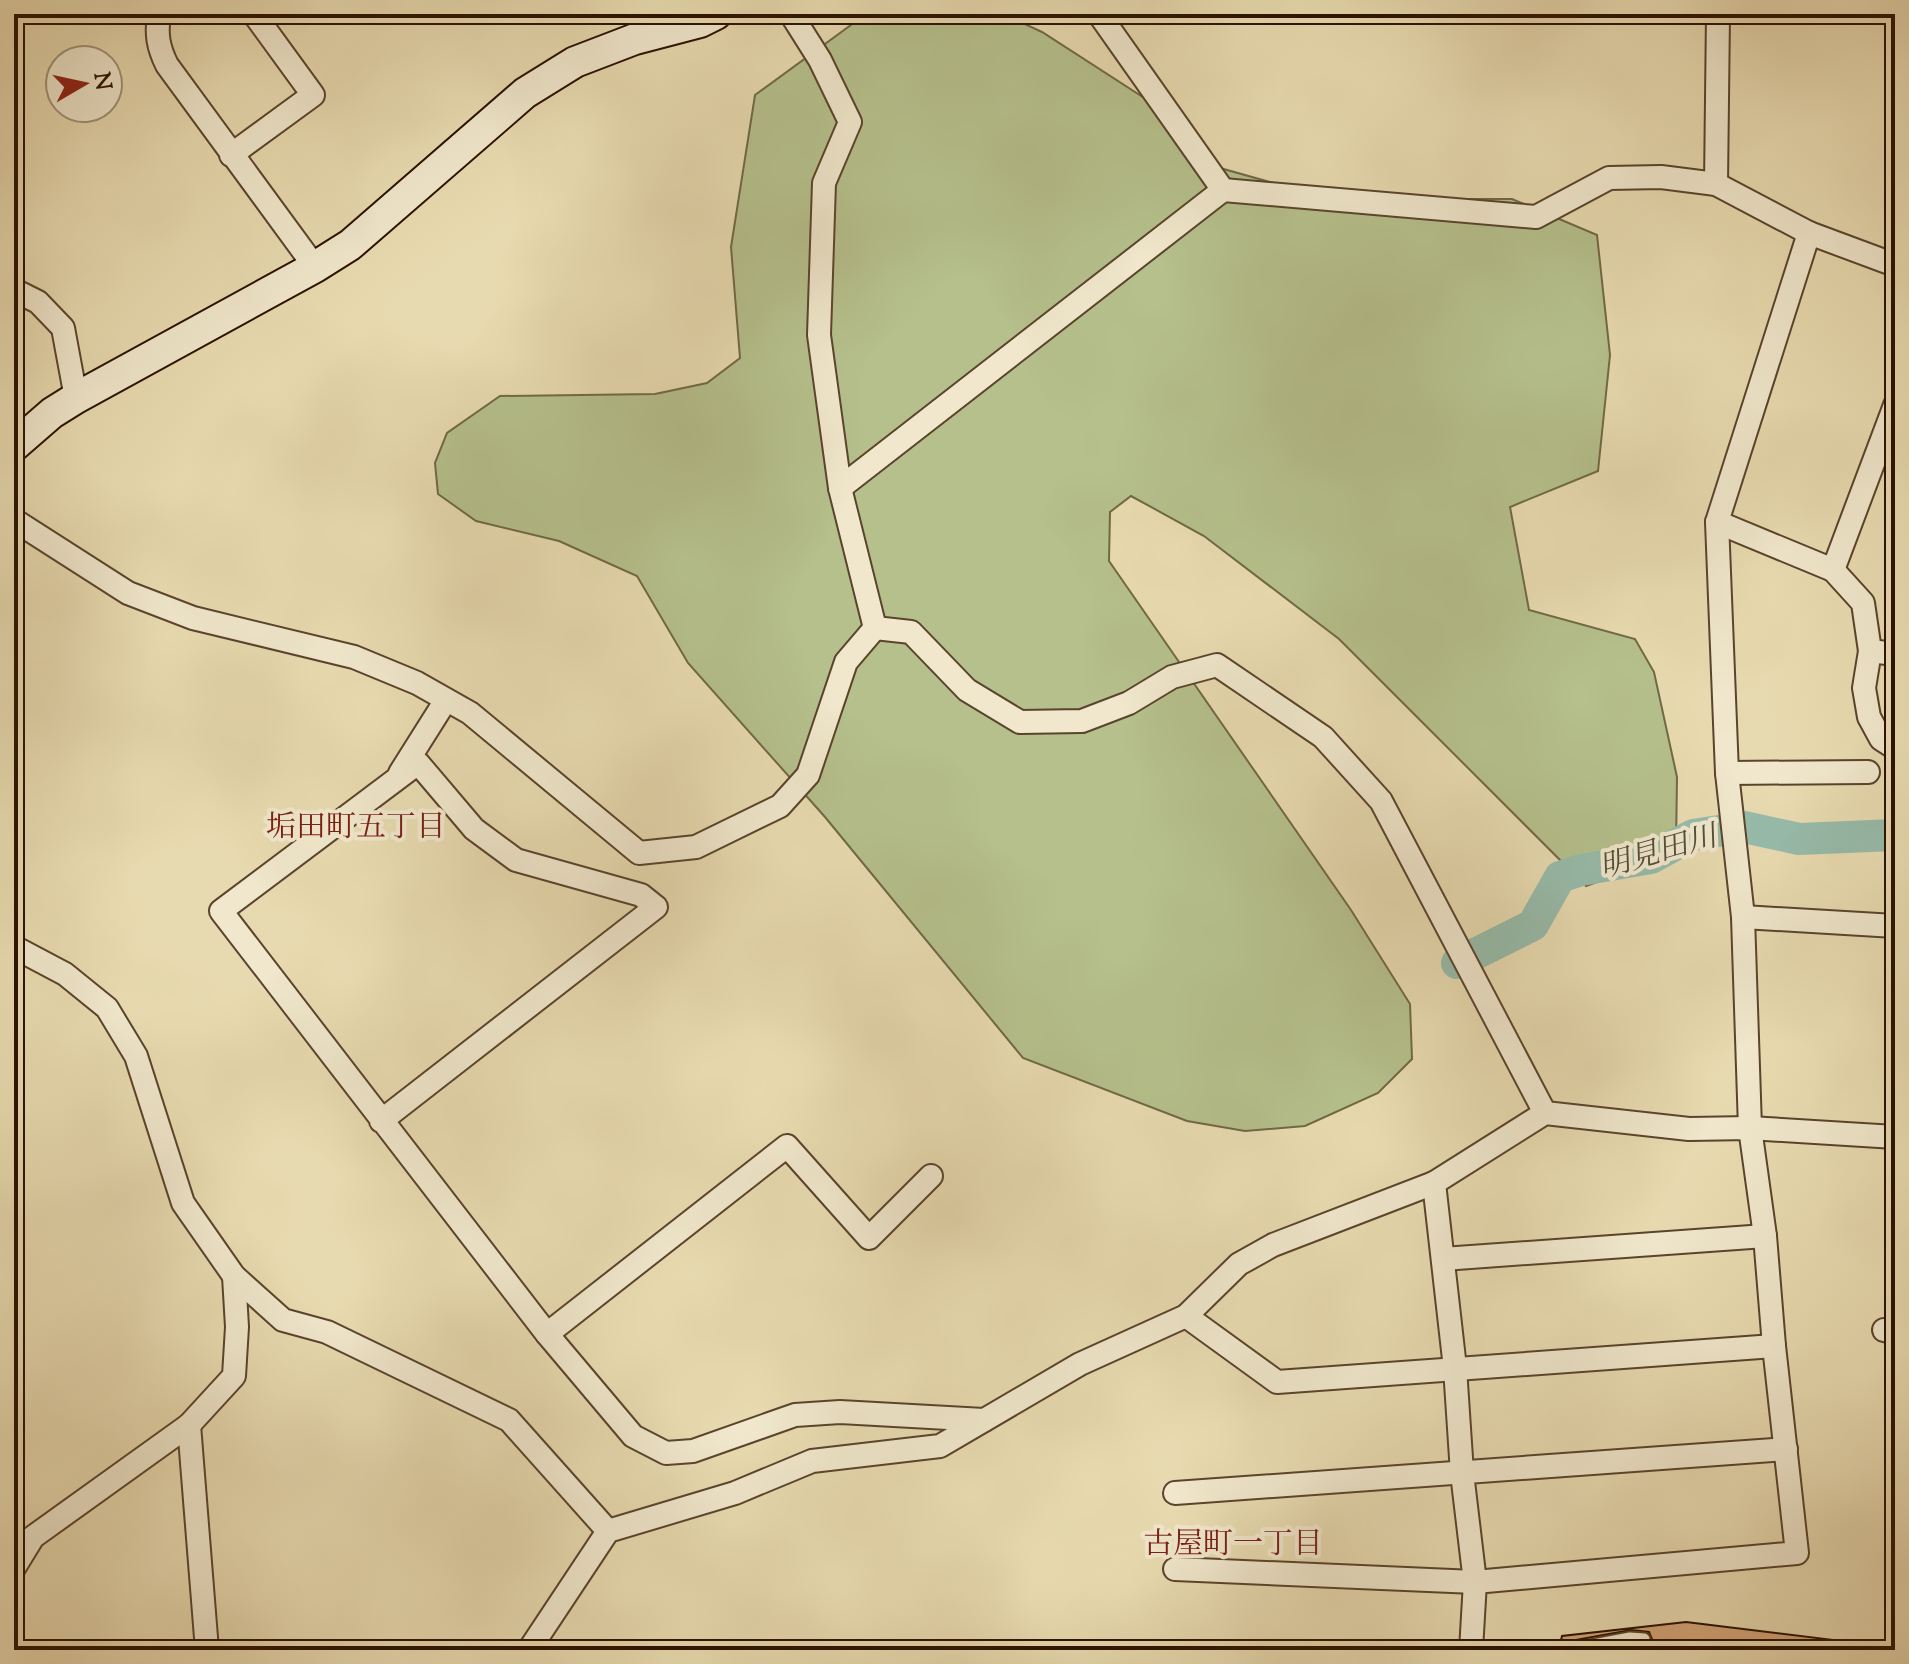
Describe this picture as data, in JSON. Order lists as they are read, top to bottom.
{
  "districts": ["垢田町五丁目", "古屋町一丁目"],
  "water": ["明見田川"],
  "north": "right"
}
